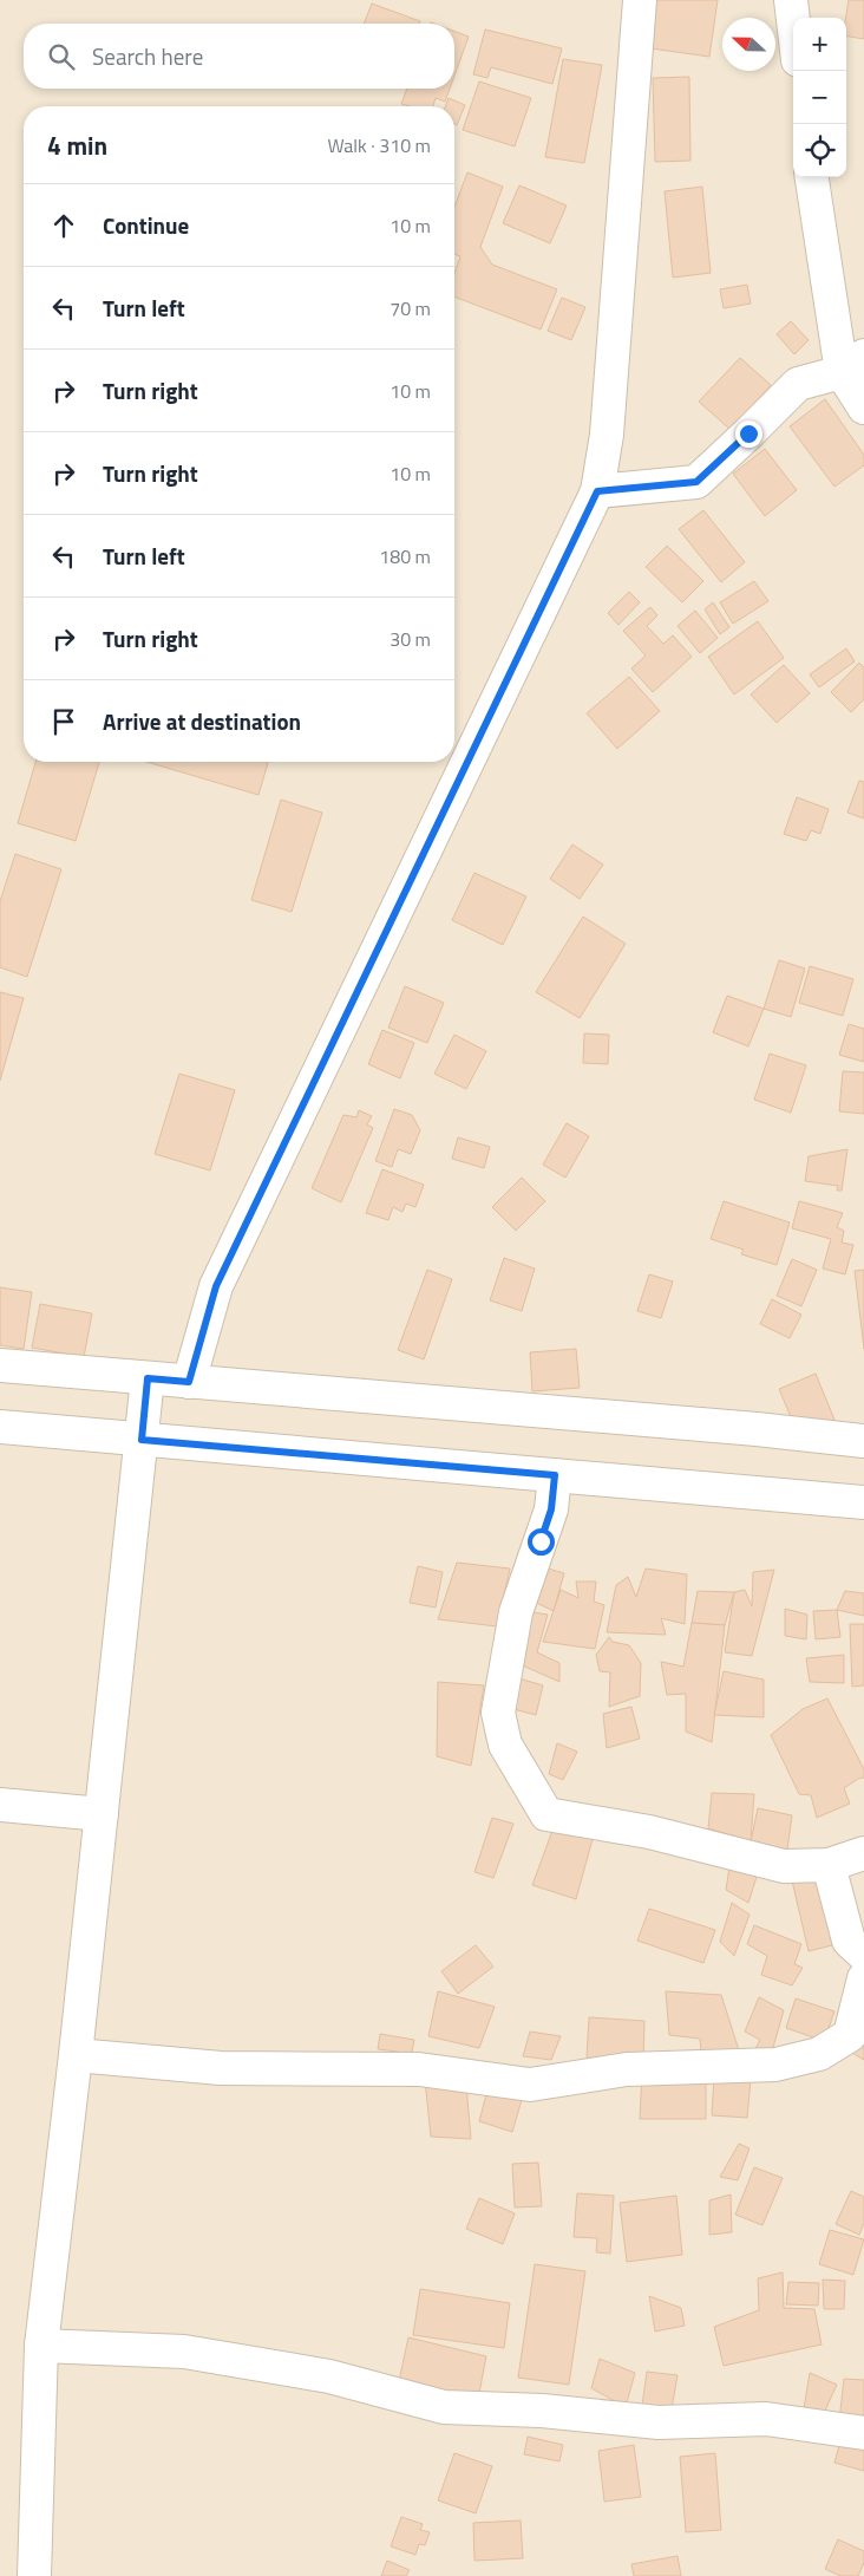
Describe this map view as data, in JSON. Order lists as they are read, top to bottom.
{
  "north": "left",
  "page": {
    "map_buttons": ["+", "−"],
    "search": "Search here",
    "heading": ["4 min", "Walk · 310 m"],
    "list": [
      ["Continue", "10 m"],
      ["Turn left", "70 m"],
      ["Turn right", "10 m"],
      ["Turn right", "10 m"],
      ["Turn left", "180 m"],
      ["Turn right", "30 m"],
      "Arrive at destination"
    ]
  }
}
